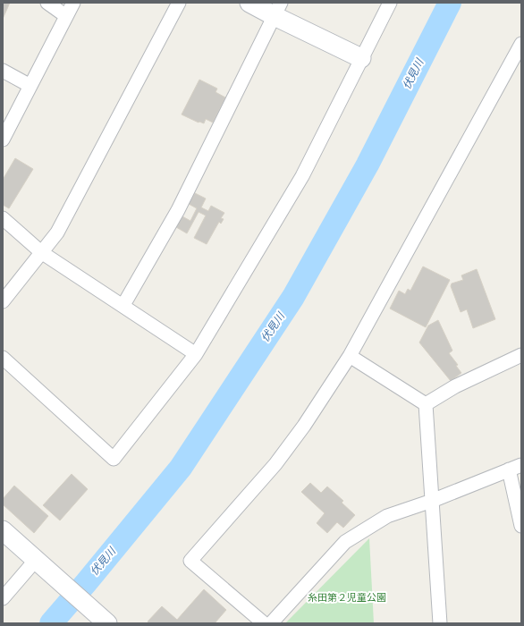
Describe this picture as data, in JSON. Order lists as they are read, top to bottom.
{
  "water": ["伏見川"],
  "parks": ["糸田第２児童公園"]
}
